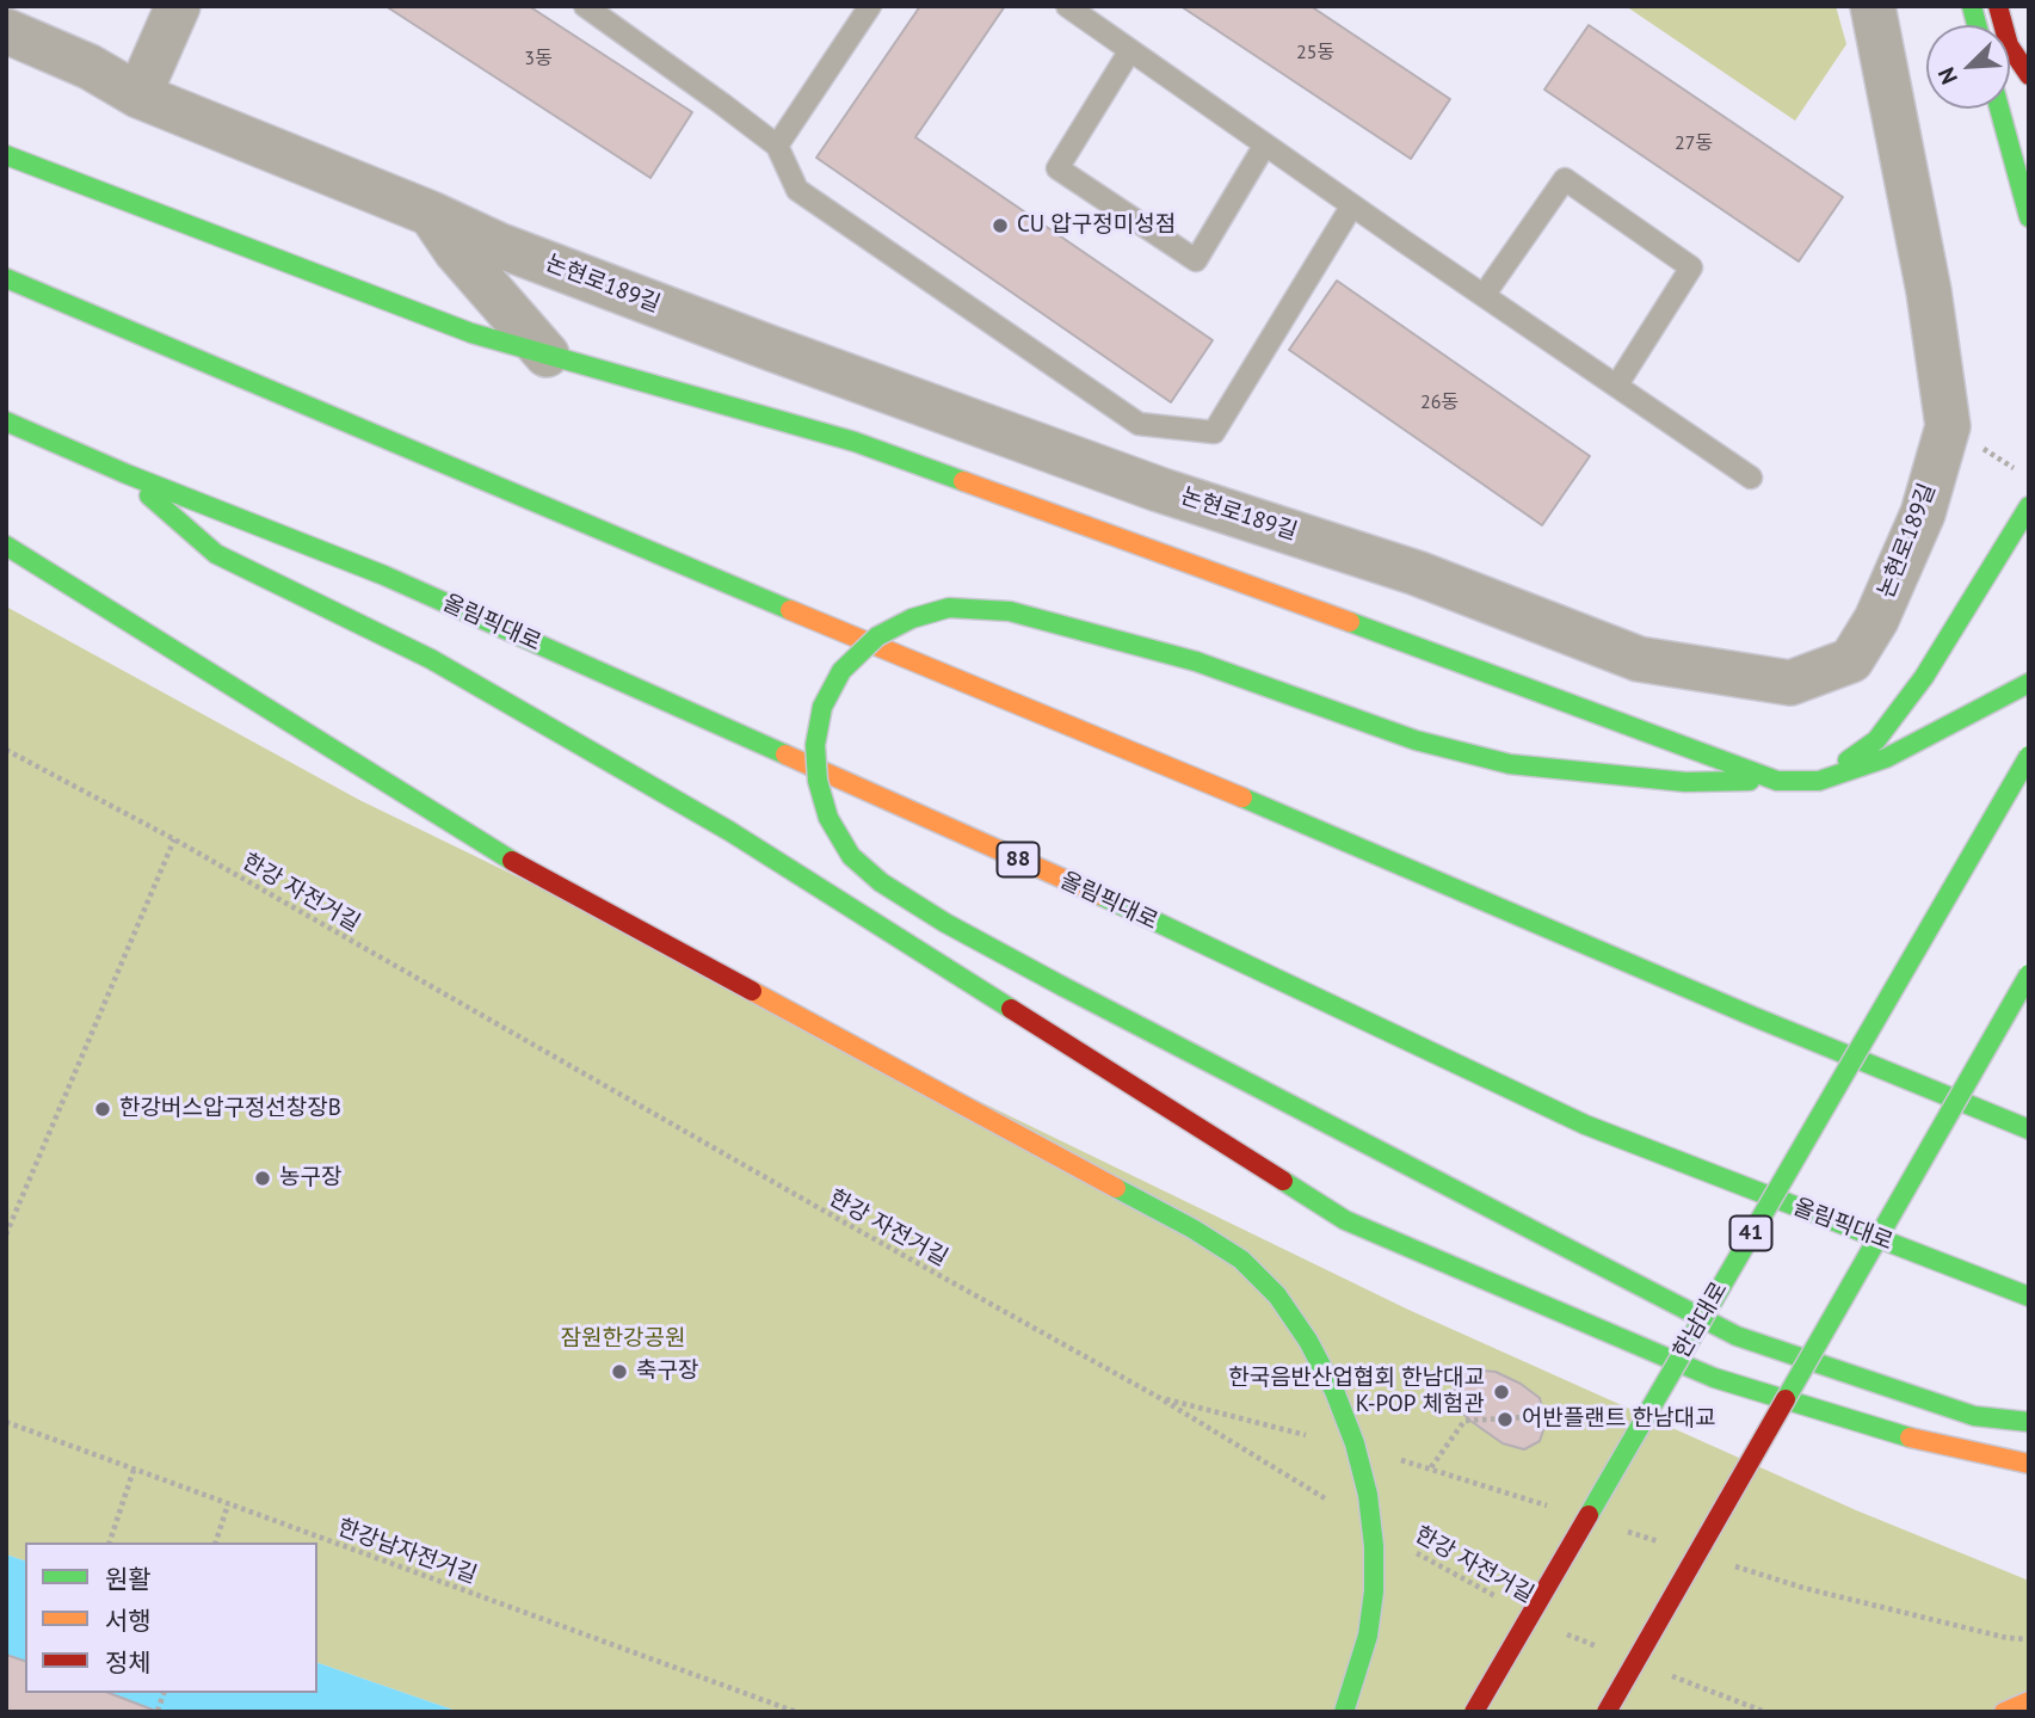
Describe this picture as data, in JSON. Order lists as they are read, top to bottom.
{
  "streets": {
    "main road": [
      "올림픽대로",
      "88",
      "41",
      "한남대로"
    ],
    "street": ["논현로189길"],
    "path": ["한강 자전거길", "한강남자전거길"]
  },
  "parks": ["잠원한강공원"],
  "places": [
    "CU 압구정미성점",
    "한강버스압구정선창장B",
    "농구장",
    "축구장",
    "한국음반산업협회 한남대교 K-POP 체험관",
    "어반플랜트 한남대교"
  ],
  "house_numbers": [
    "25동",
    "3동",
    "27동",
    "26동"
  ],
  "legend": ["원활", "서행", "정체"],
  "north": "bottom left"
}
